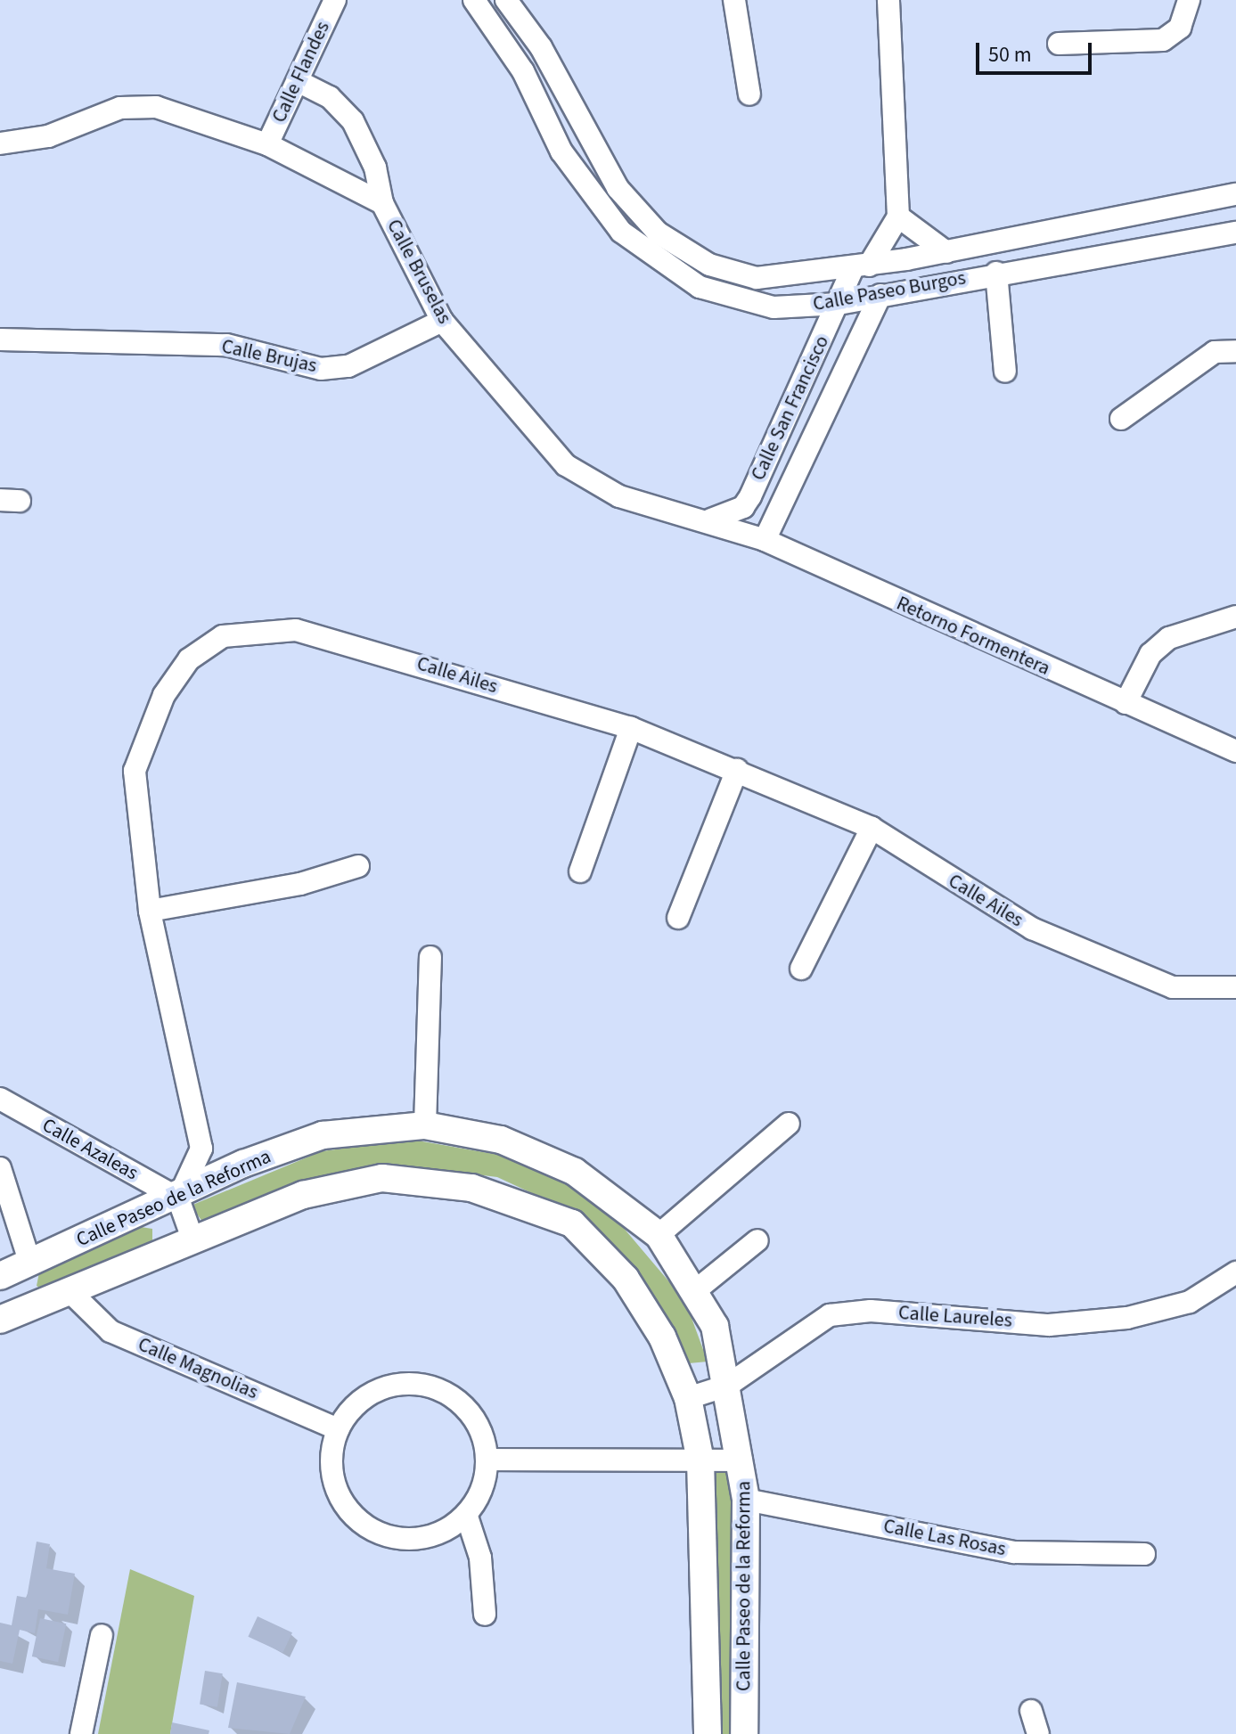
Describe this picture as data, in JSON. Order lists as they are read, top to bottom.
{
  "streets": {
    "main road": ["Calle Paseo de la Reforma"],
    "street": [
      "Calle Flandes",
      "Calle Bruselas",
      "Calle Paseo Burgos",
      "Calle Brujas",
      "Calle San Francisco",
      "Retorno Formentera",
      "Calle Ailes",
      "Calle Azaleas",
      "Calle Laureles",
      "Calle Magnolias",
      "Calle Las Rosas"
    ]
  },
  "crossings": [
    ["Calle Flandes", "Calle Bruselas"],
    ["Calle Bruselas", "Calle Brujas"],
    ["Calle Bruselas", "Retorno Formentera"],
    ["Calle Paseo Burgos", "Calle San Francisco"],
    ["Calle San Francisco", "Retorno Formentera"],
    ["Calle Ailes", "Calle Azaleas"],
    ["Calle Ailes", "Calle Paseo de la Reforma"],
    ["Calle Azaleas", "Calle Paseo de la Reforma"],
    ["Calle Paseo de la Reforma", "Calle Laureles"],
    ["Calle Paseo de la Reforma", "Calle Magnolias"],
    ["Calle Paseo de la Reforma", "Calle Las Rosas"]
  ],
  "scale_bar": "50 m"
}
